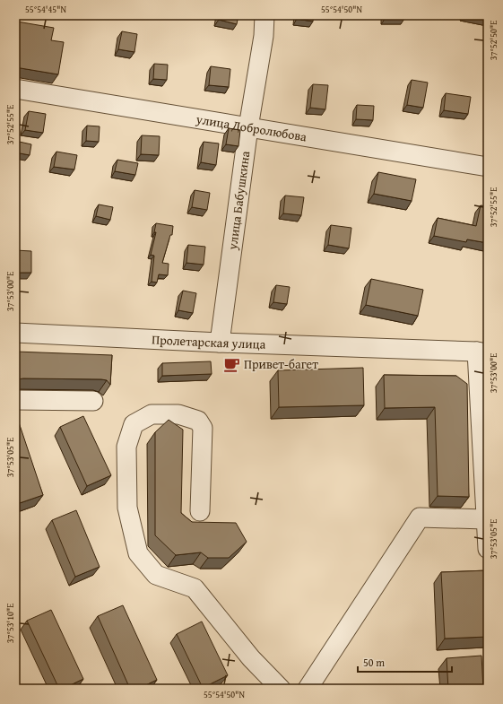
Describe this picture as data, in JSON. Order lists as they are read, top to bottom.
{
  "streets": {
    "street": ["улица Добролюбова", "улица Бабушкина", "Пролетарская улица"]
  },
  "crossings": [
    ["улица Добролюбова", "улица Бабушкина"],
    ["улица Бабушкина", "Пролетарская улица"]
  ],
  "places": {
    "cafe": ["Привет-багет"]
  },
  "scale_bar": "50 m",
  "coordinates": [
    "55°54'45\"N",
    "55°54'50\"N",
    "37°52'50\"E",
    "37°52'55\"E",
    "37°53'00\"E",
    "37°53'05\"E",
    "37°53'10\"E"
  ]
}
